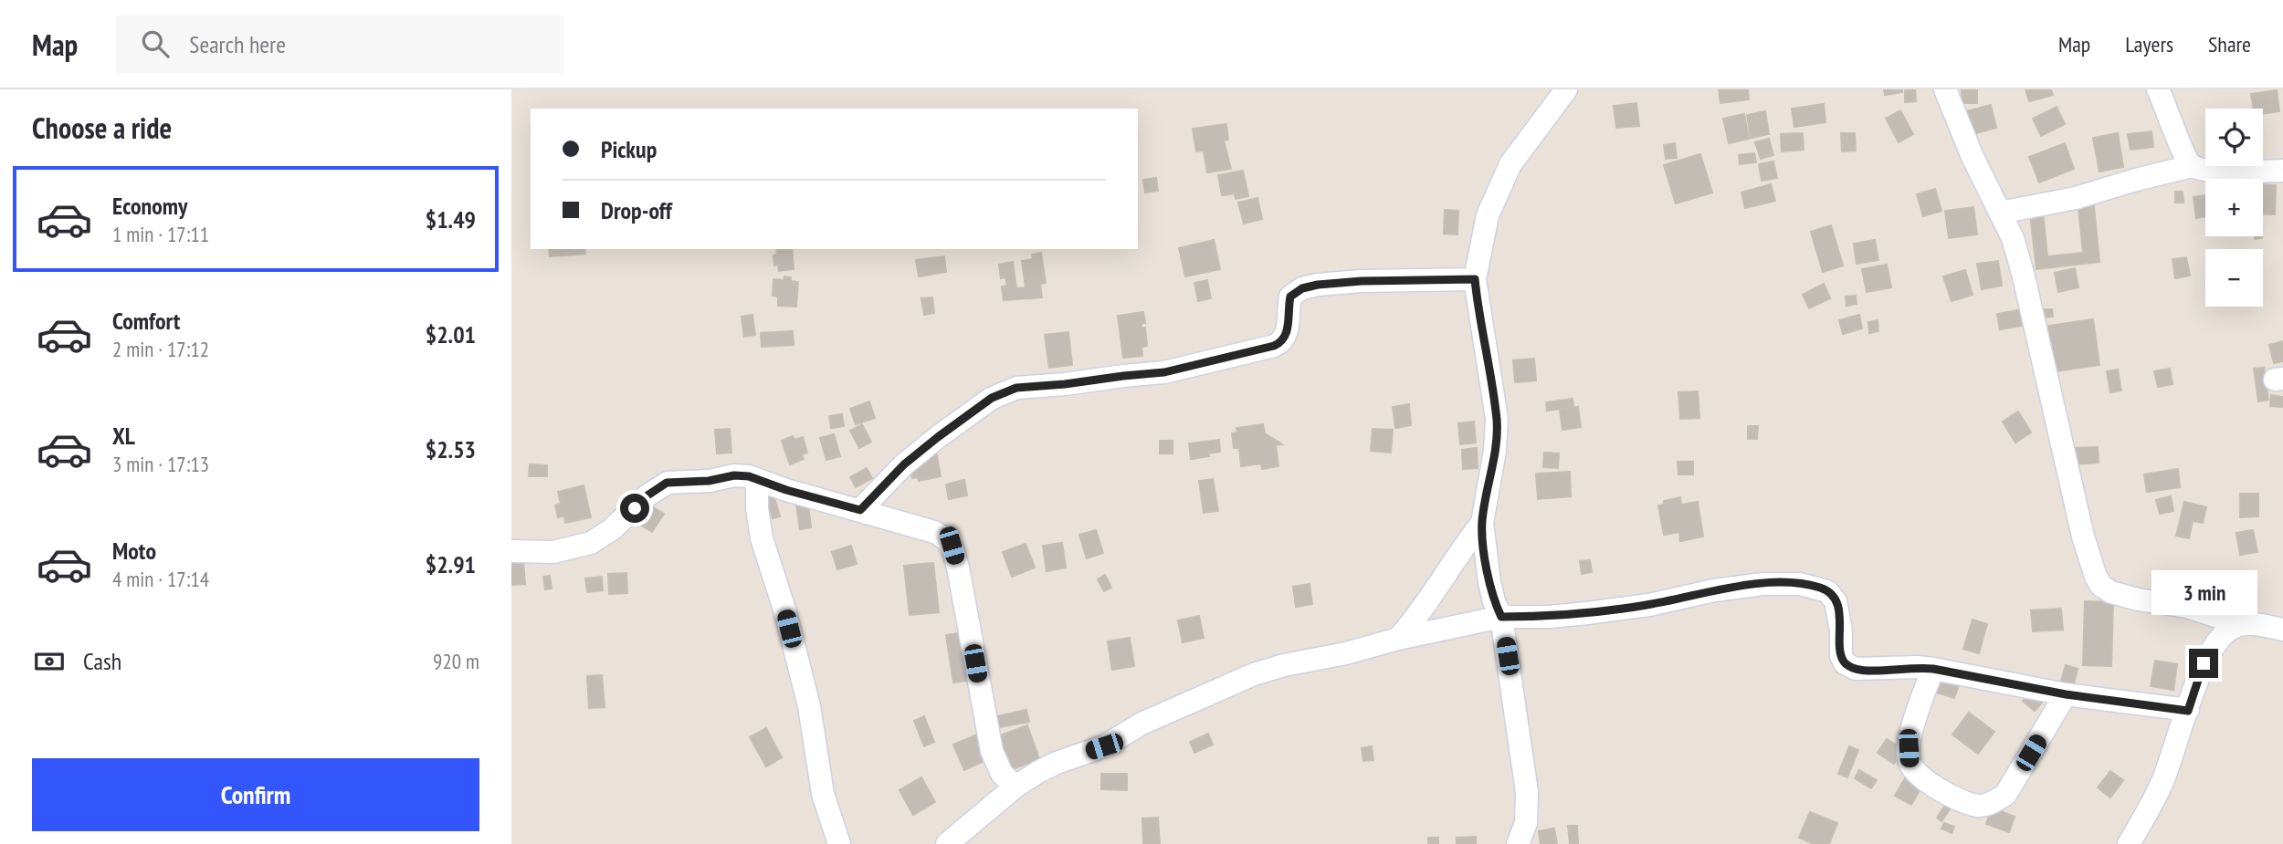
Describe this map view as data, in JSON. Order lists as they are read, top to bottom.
{
  "page": {
    "header": "Map",
    "search": "Search here",
    "nav": ["Map", "Layers", "Share"],
    "heading": "Choose a ride",
    "map_buttons": ["+", "−"],
    "banner": ["Pickup", "Drop-off"],
    "list": [
      {
        "name": "Economy",
        "note": "1 min · 17:11",
        "value": "$1.49"
      },
      {
        "name": "Comfort",
        "note": "2 min · 17:12",
        "value": "$2.01"
      },
      {
        "name": "XL",
        "note": "3 min · 17:13",
        "value": "$2.53"
      },
      {
        "name": "Moto",
        "note": "4 min · 17:14",
        "value": "$2.91"
      }
    ],
    "bubble": "3 min",
    "pay": ["Cash", "920 m"],
    "buttons": "Confirm"
  }
}
